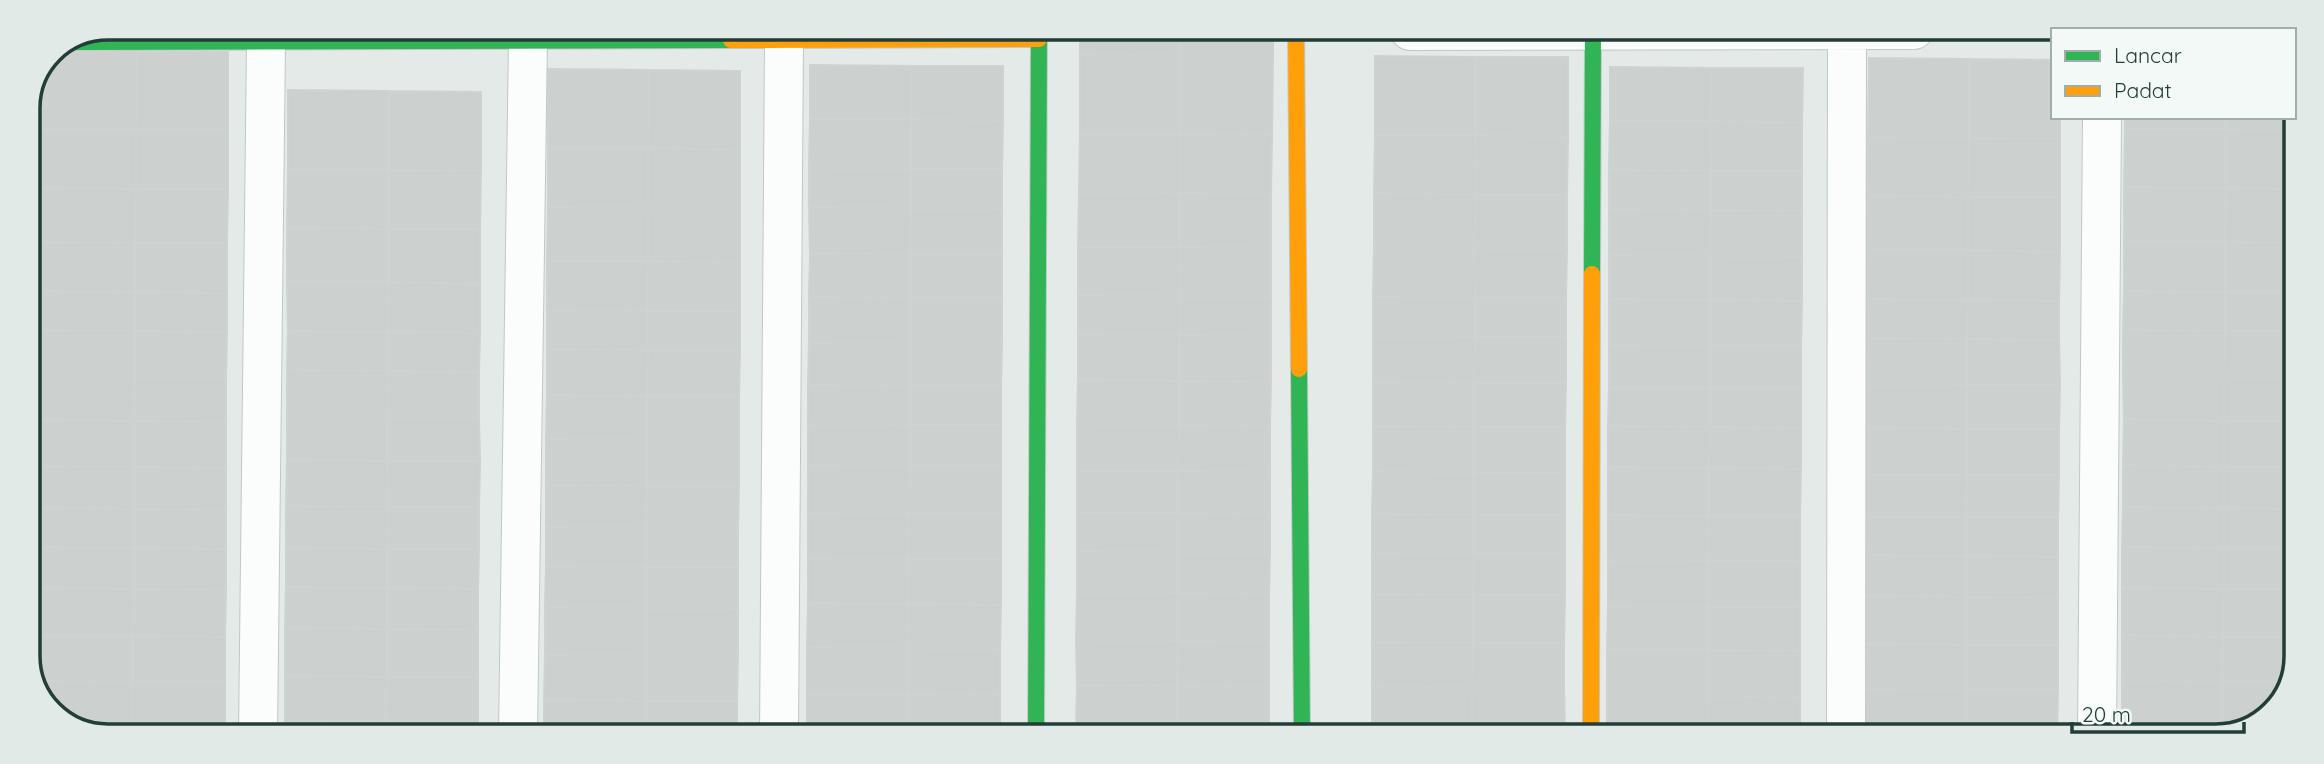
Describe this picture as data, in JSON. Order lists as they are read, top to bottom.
{
  "legend": ["Lancar", "Padat"],
  "scale_bar": "20 m"
}
